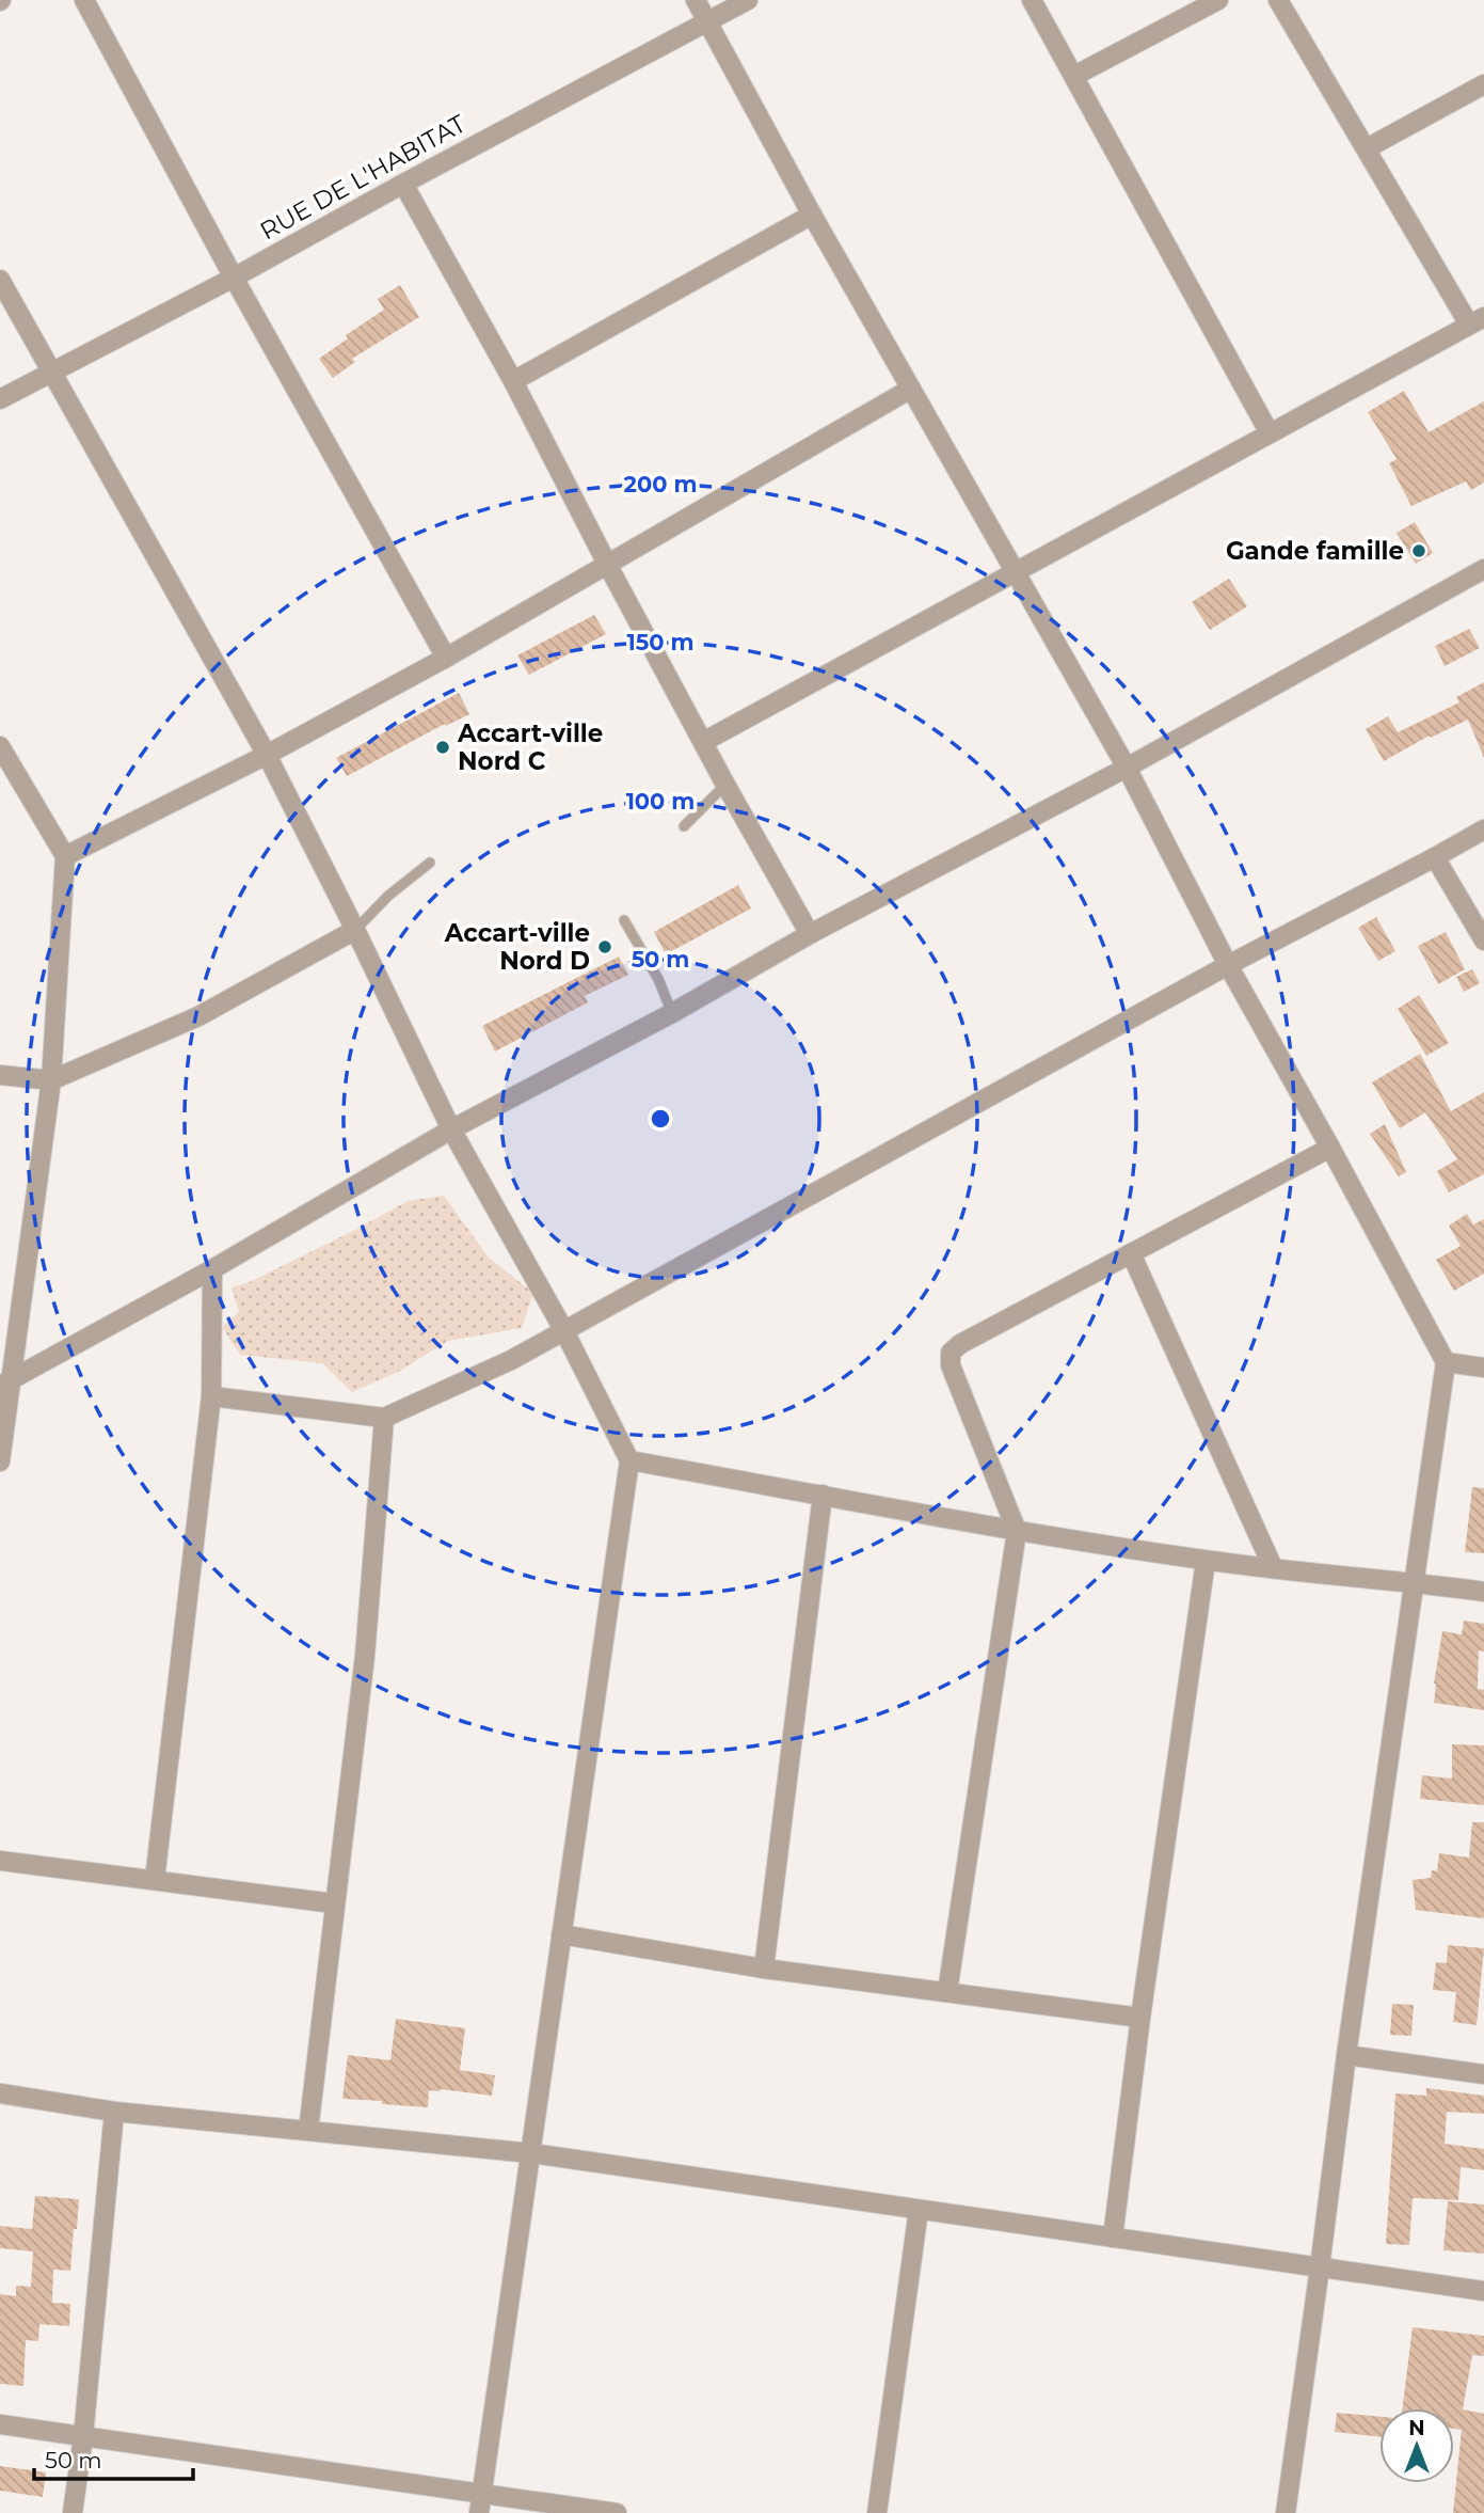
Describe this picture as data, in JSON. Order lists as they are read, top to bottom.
{
  "streets": {
    "street": ["RUE DE L'HABITAT"]
  },
  "places": ["Gande famille", "Accart-ville Nord C", "Accart-ville Nord D"],
  "scale_bar": "50 m",
  "north": "top",
  "rings": [
    "200 m",
    "150 m",
    "100 m",
    "50 m"
  ]
}
